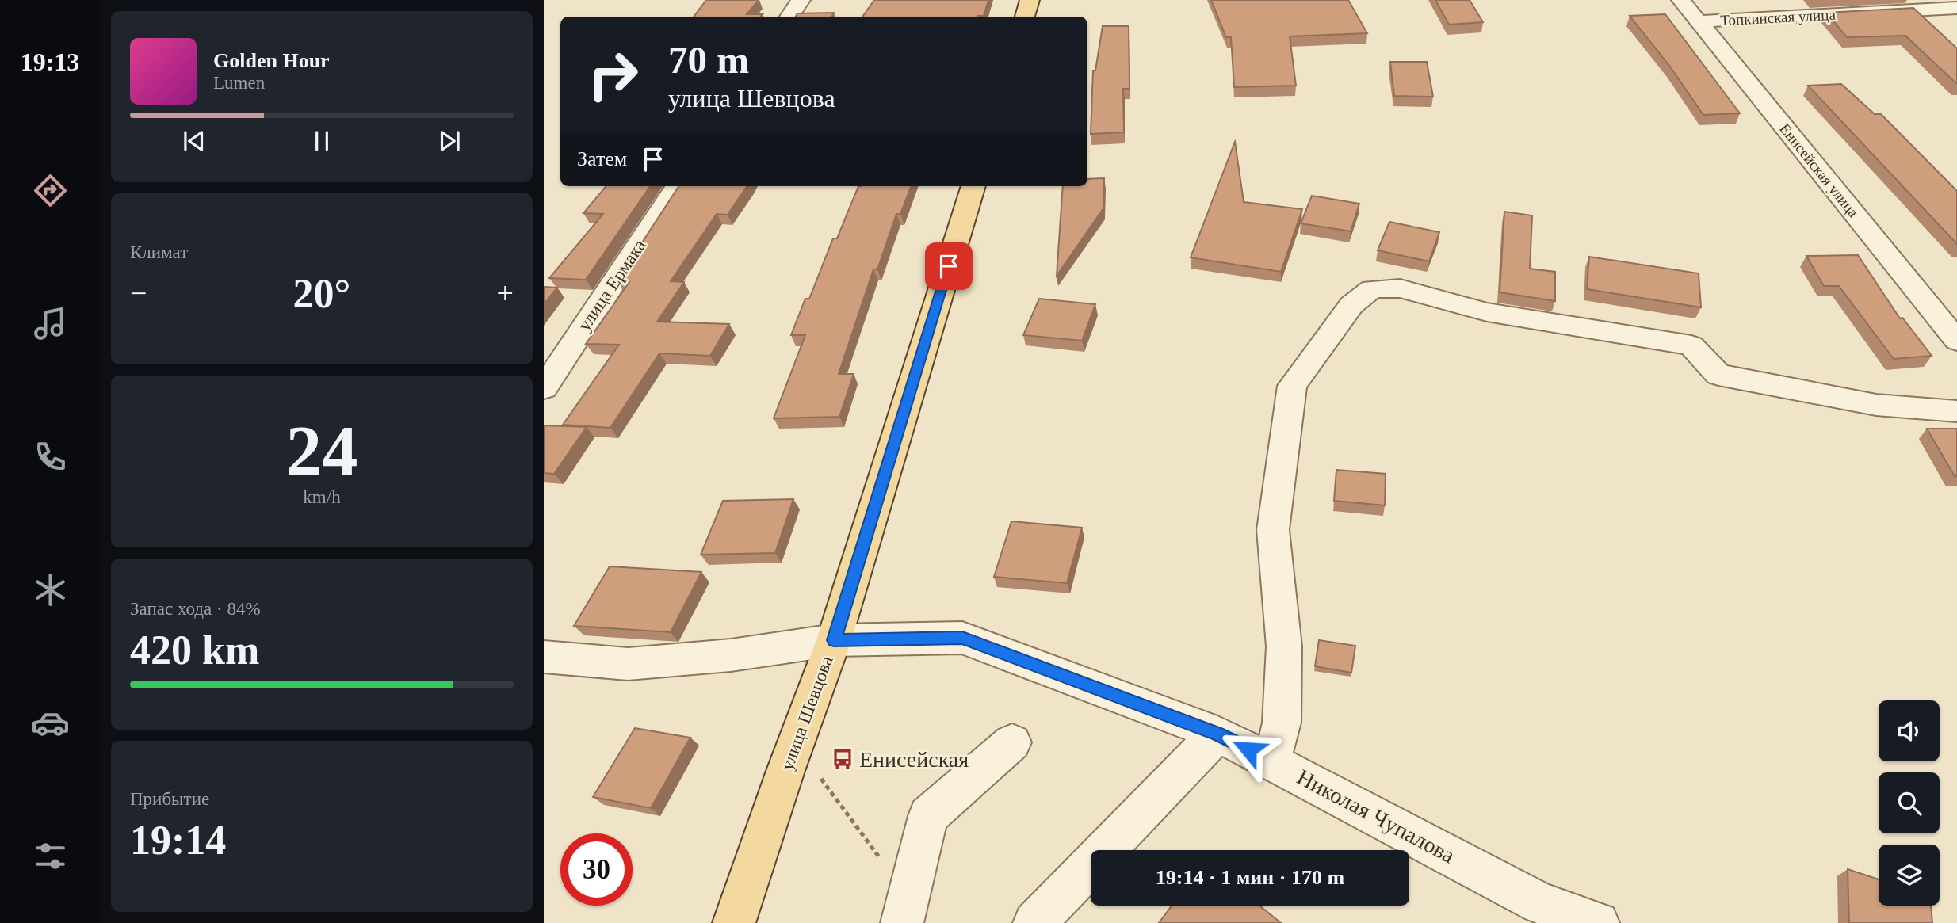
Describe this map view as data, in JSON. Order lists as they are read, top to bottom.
{
  "streets": {
    "main road": ["улица Шевцова"],
    "street": [
      "Топкинская улица",
      "Енисейская улица",
      "улица Ермака",
      "Николая Чупалова"
    ]
  },
  "crossings": [
    ["Топкинская улица", "Енисейская улица"],
    ["улица Шевцова", "Николая Чупалова"]
  ],
  "places": {
    "bus stop": ["Енисейская"]
  },
  "page": {
    "tabs": "19:13",
    "turn": ["70 m", "улица Шевцова"],
    "song": ["Golden Hour", "Lumen"],
    "then": "Затем",
    "tile": [
      "Климат",
      ["24", "km/h"],
      ["Запас хода · 84%", "420 km"],
      ["Прибытие", "19:14"]
    ],
    "heat": ["−", "20°", "+"],
    "limit": "30",
    "trip": "19:14 · 1 мин · 170 m"
  }
}
